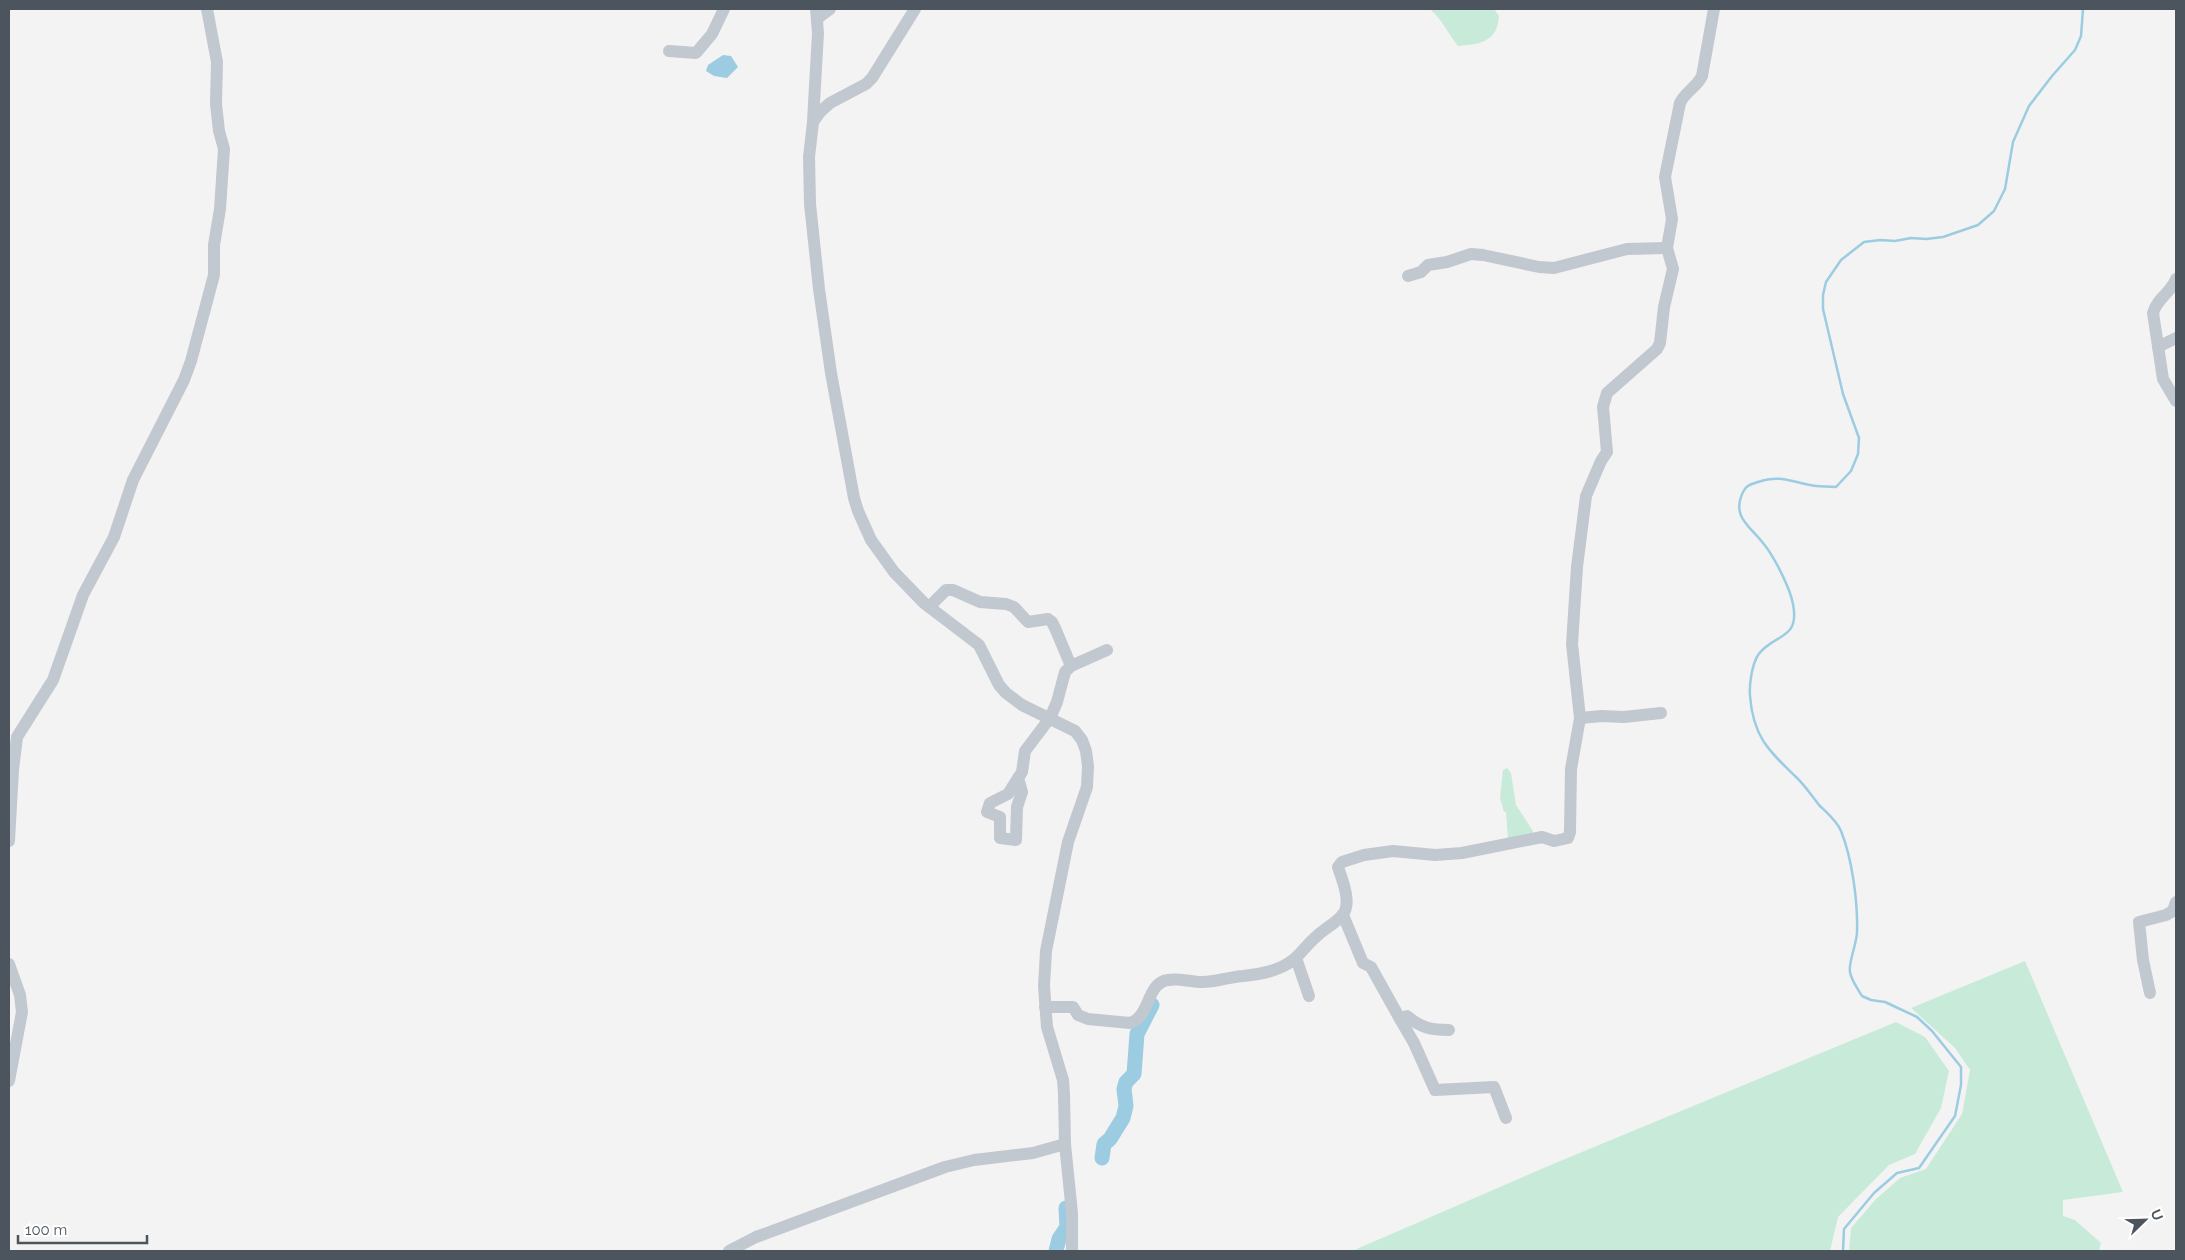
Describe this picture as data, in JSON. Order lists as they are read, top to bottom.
{
  "scale_bar": "100 m",
  "north": "top right"
}
